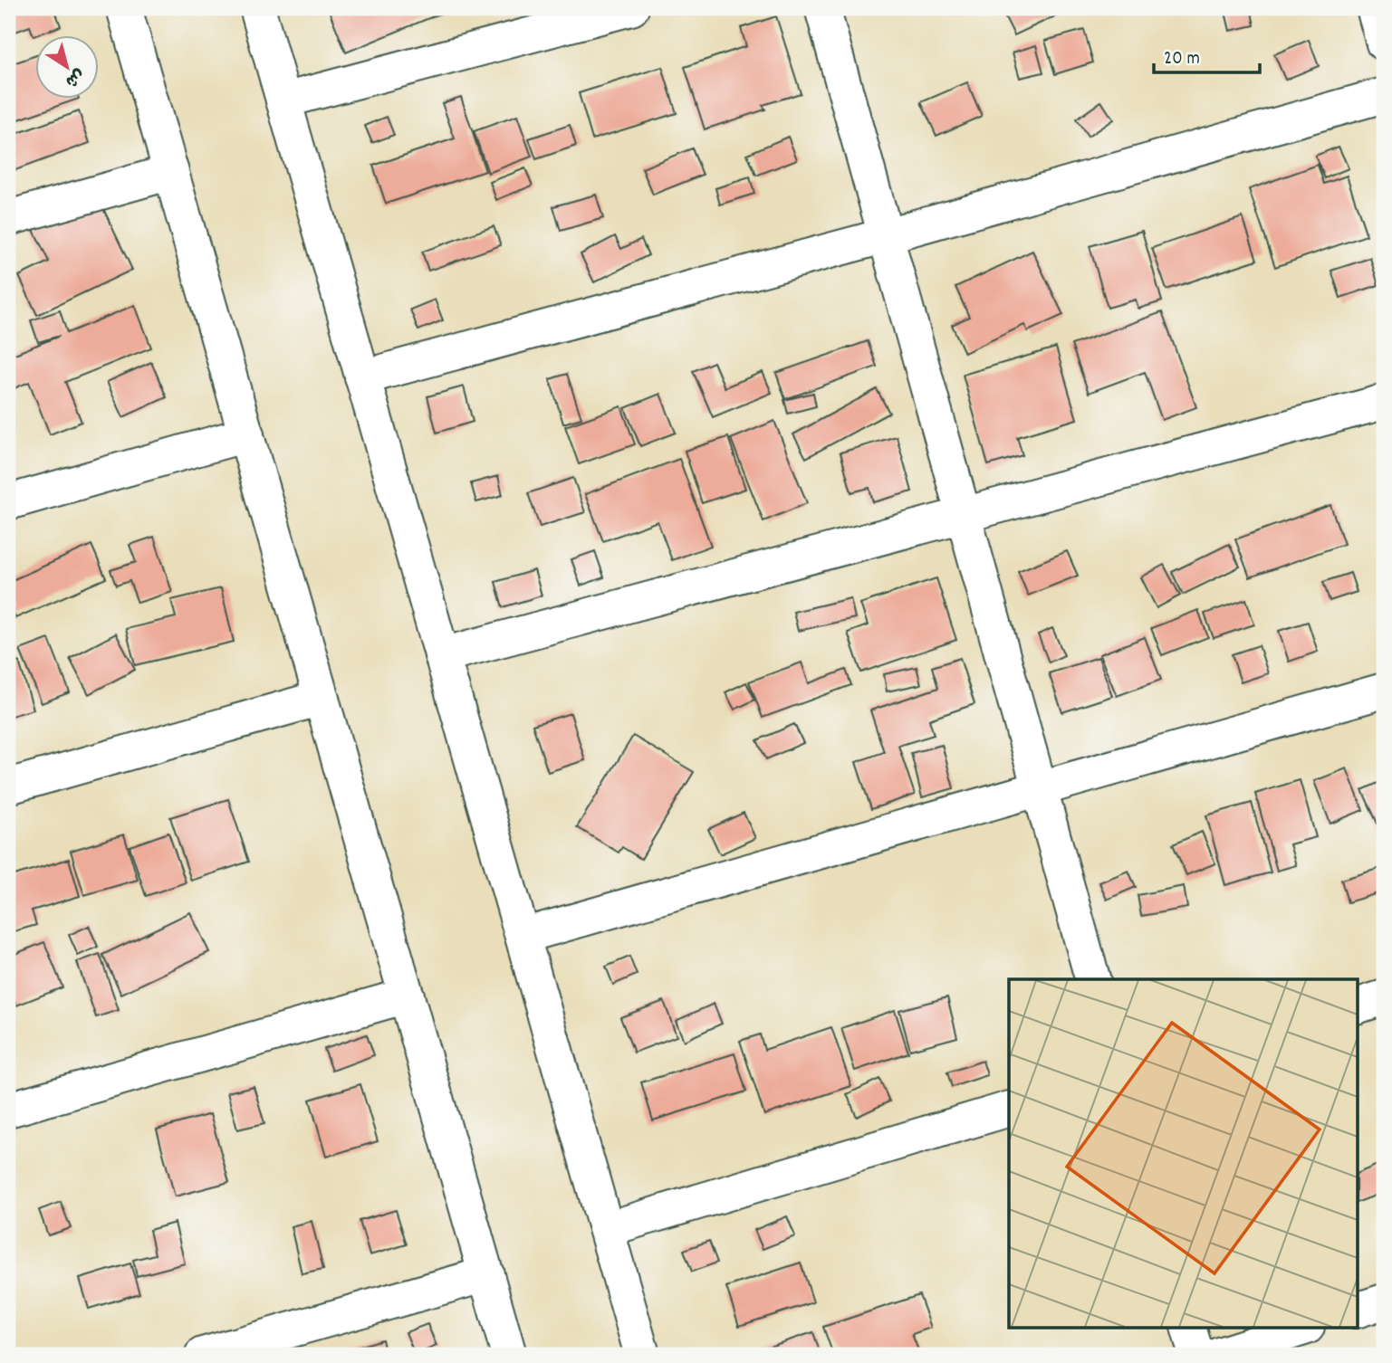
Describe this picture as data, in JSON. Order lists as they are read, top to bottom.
{
  "scale_bar": "20 m",
  "north": "bottom right"
}
